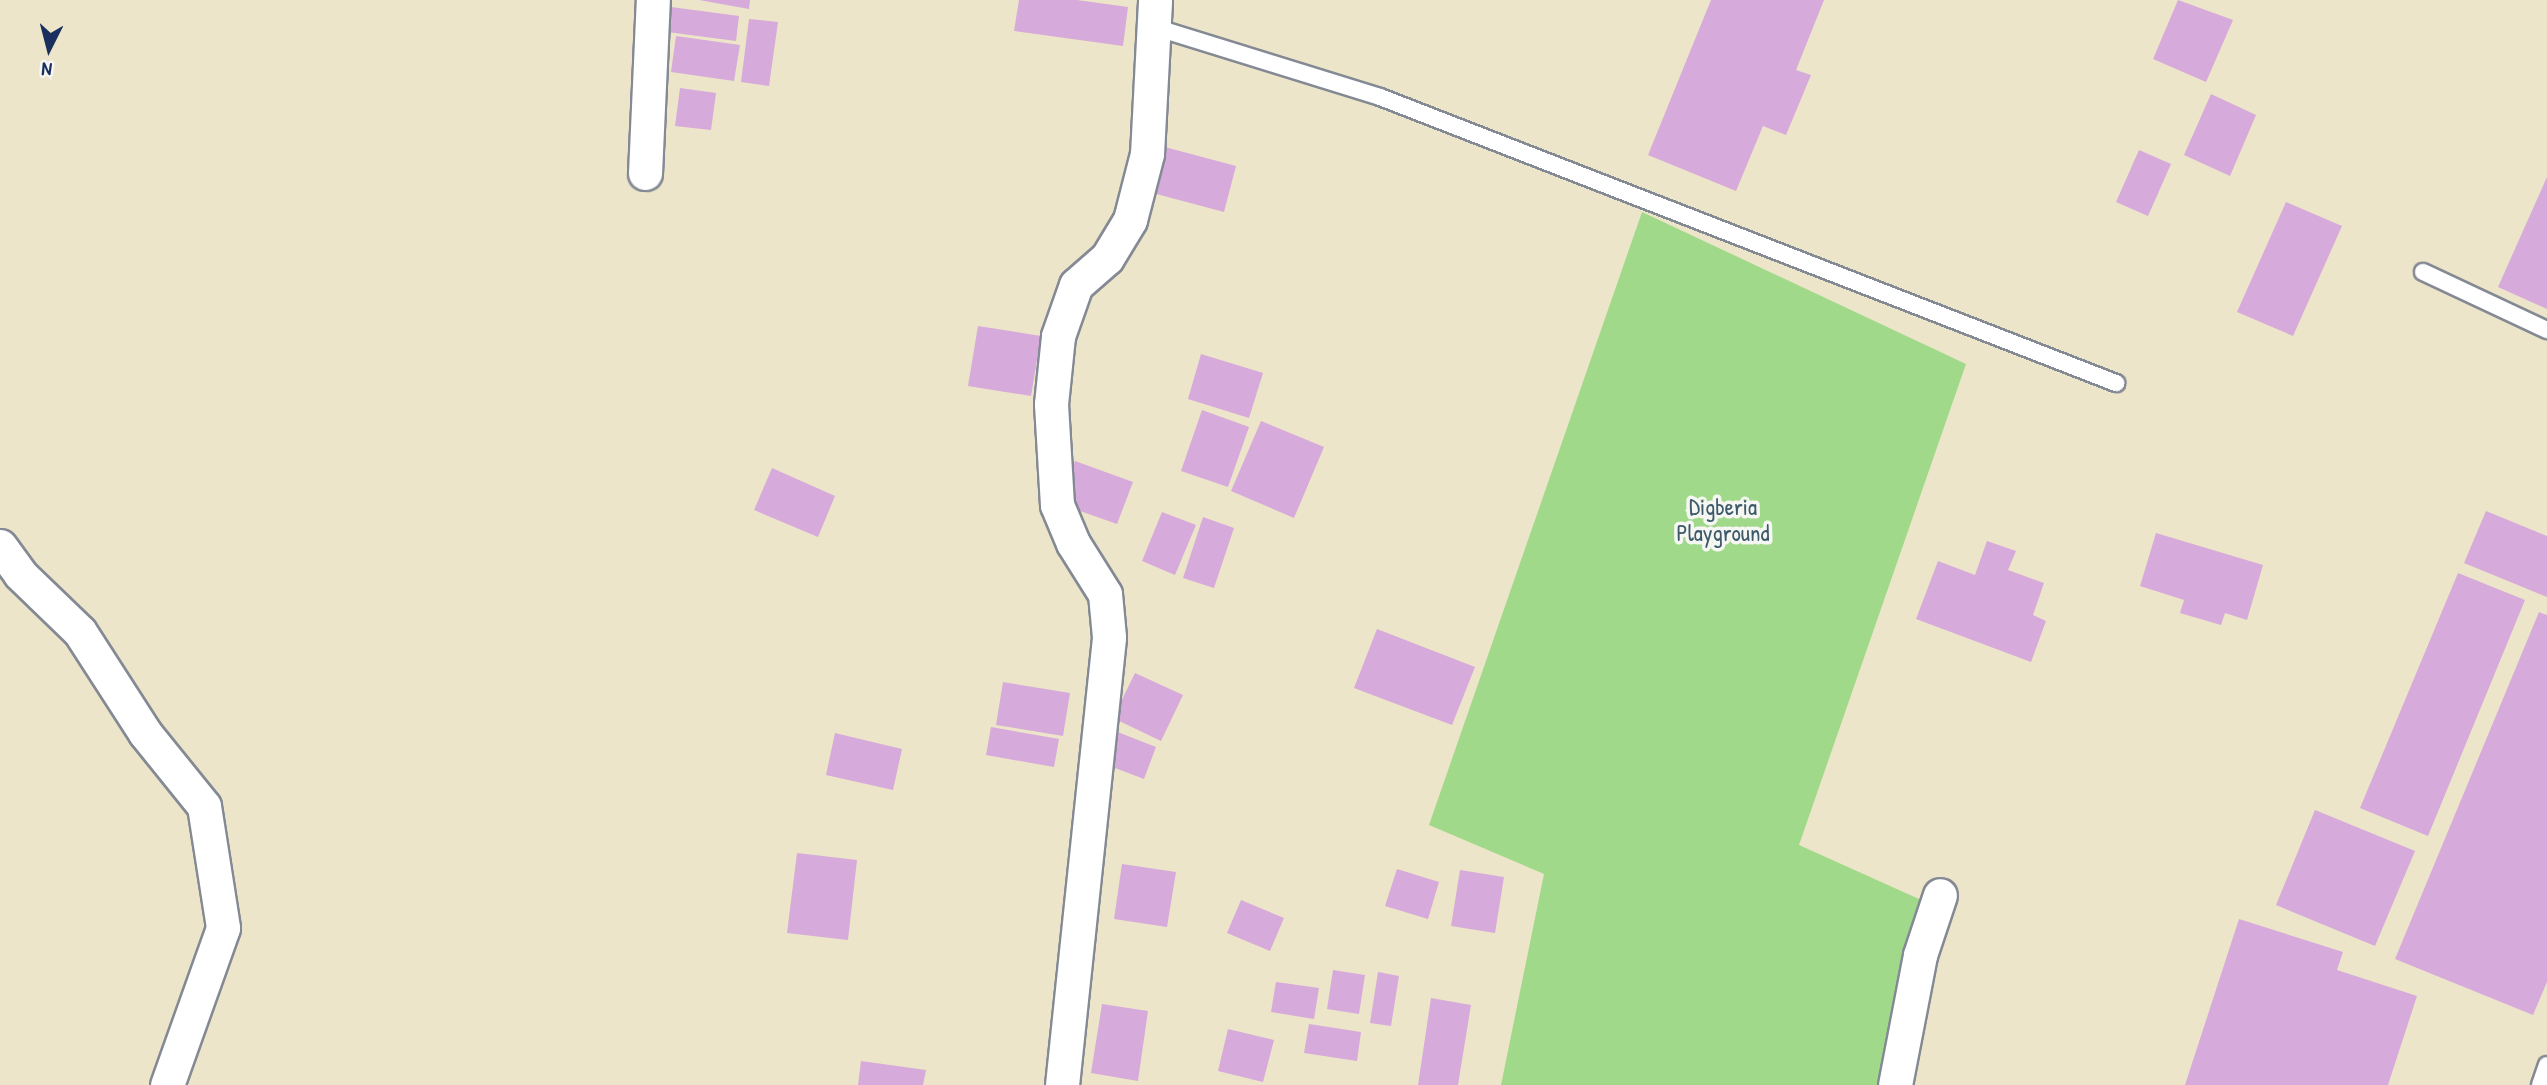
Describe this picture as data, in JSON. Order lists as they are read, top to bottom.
{
  "parks": ["Digberia Playground"],
  "north": "bottom"
}
